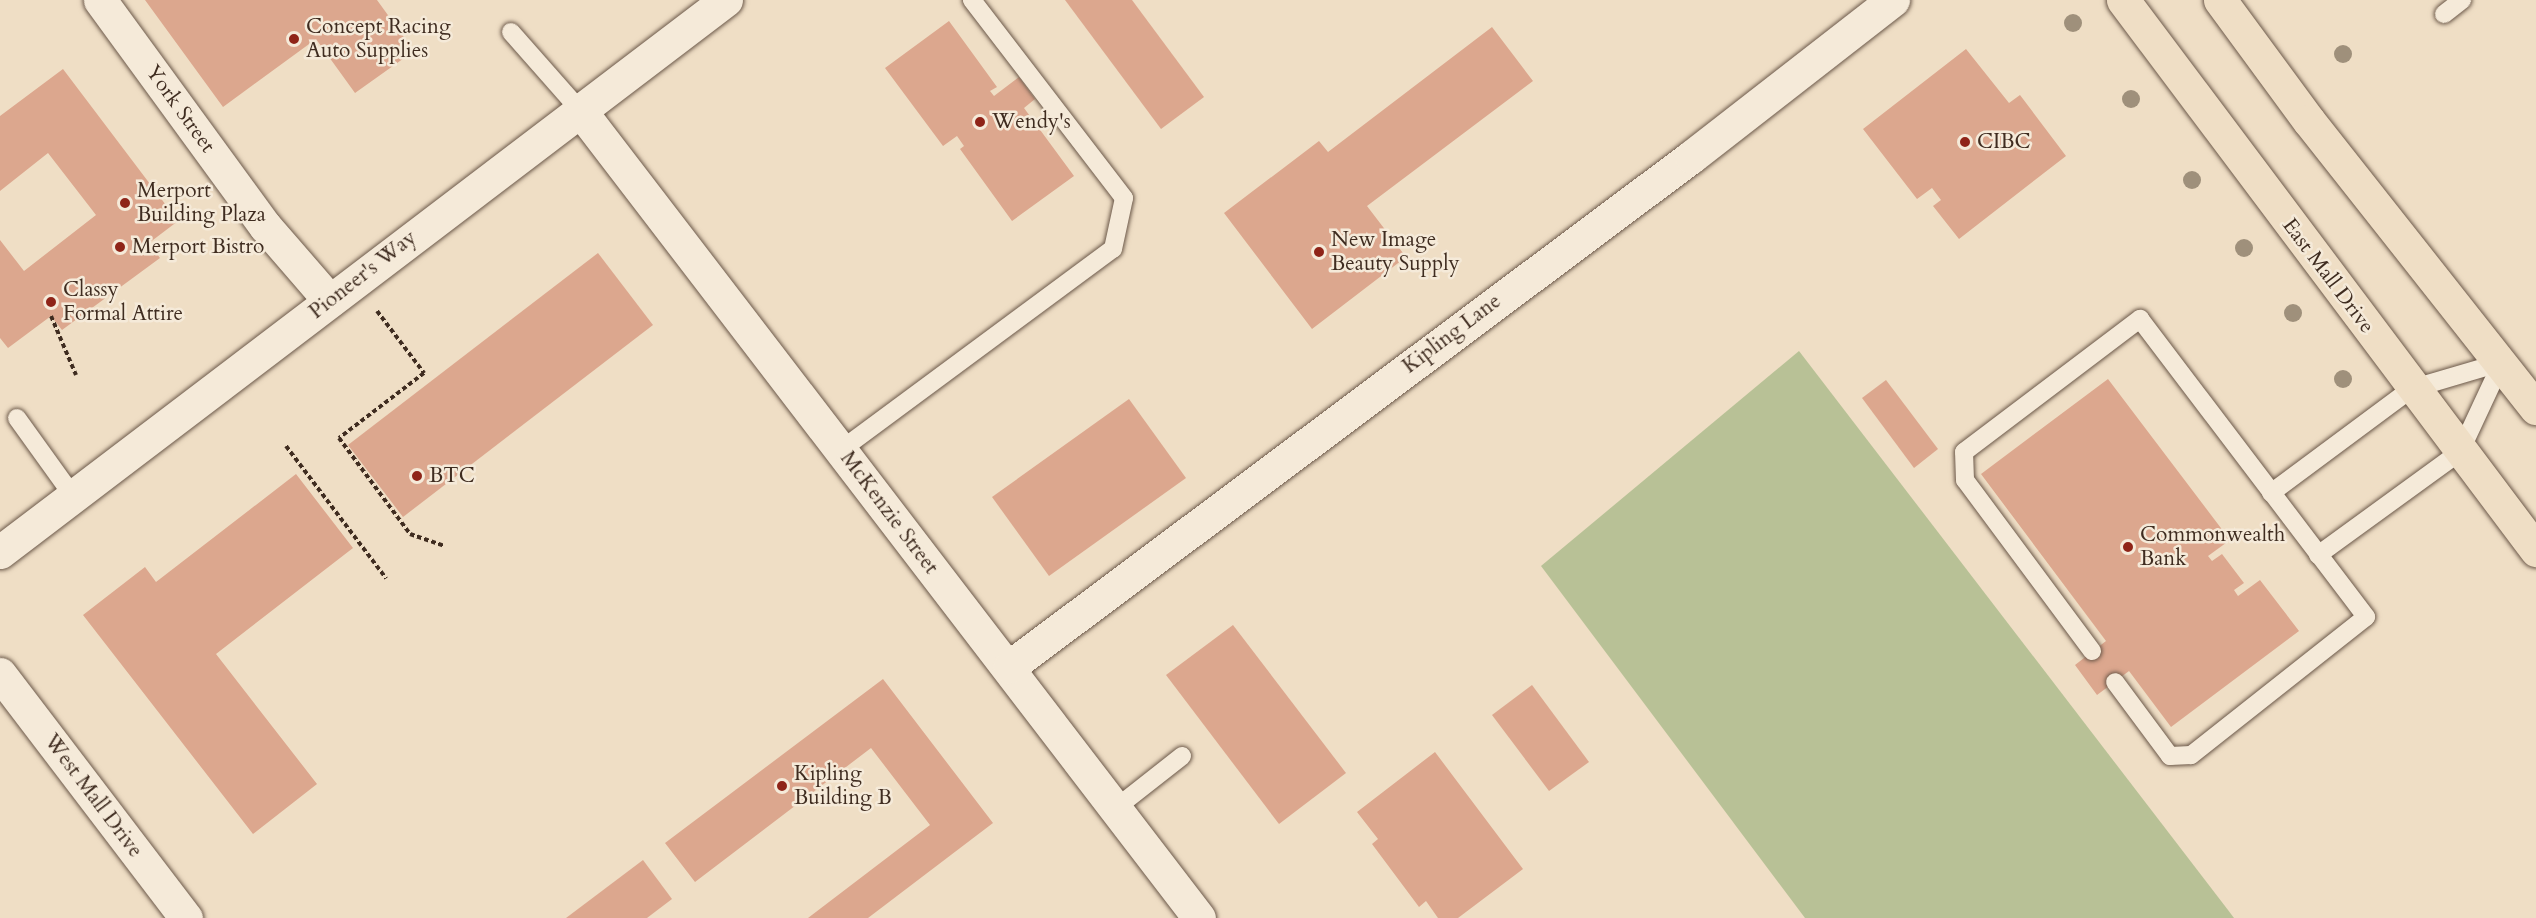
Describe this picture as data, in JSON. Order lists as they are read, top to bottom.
{
  "streets": {
    "main road": ["East Mall Drive"],
    "street": [
      "York Street",
      "Pioneer's Way",
      "Kipling Lane",
      "McKenzie Street",
      "West Mall Drive"
    ]
  },
  "crossings": [
    ["York Street", "Pioneer's Way"],
    ["Pioneer's Way", "McKenzie Street"],
    ["Kipling Lane", "McKenzie Street"]
  ],
  "places": [
    "Concept Racing Auto Supplies",
    "Wendy's",
    "CIBC",
    "Merport Building Plaza",
    "Merport Bistro",
    "New Image Beauty Supply",
    "Classy Formal Attire",
    "BTC",
    "Commonwealth Bank",
    "Kipling Building B"
  ]
}
